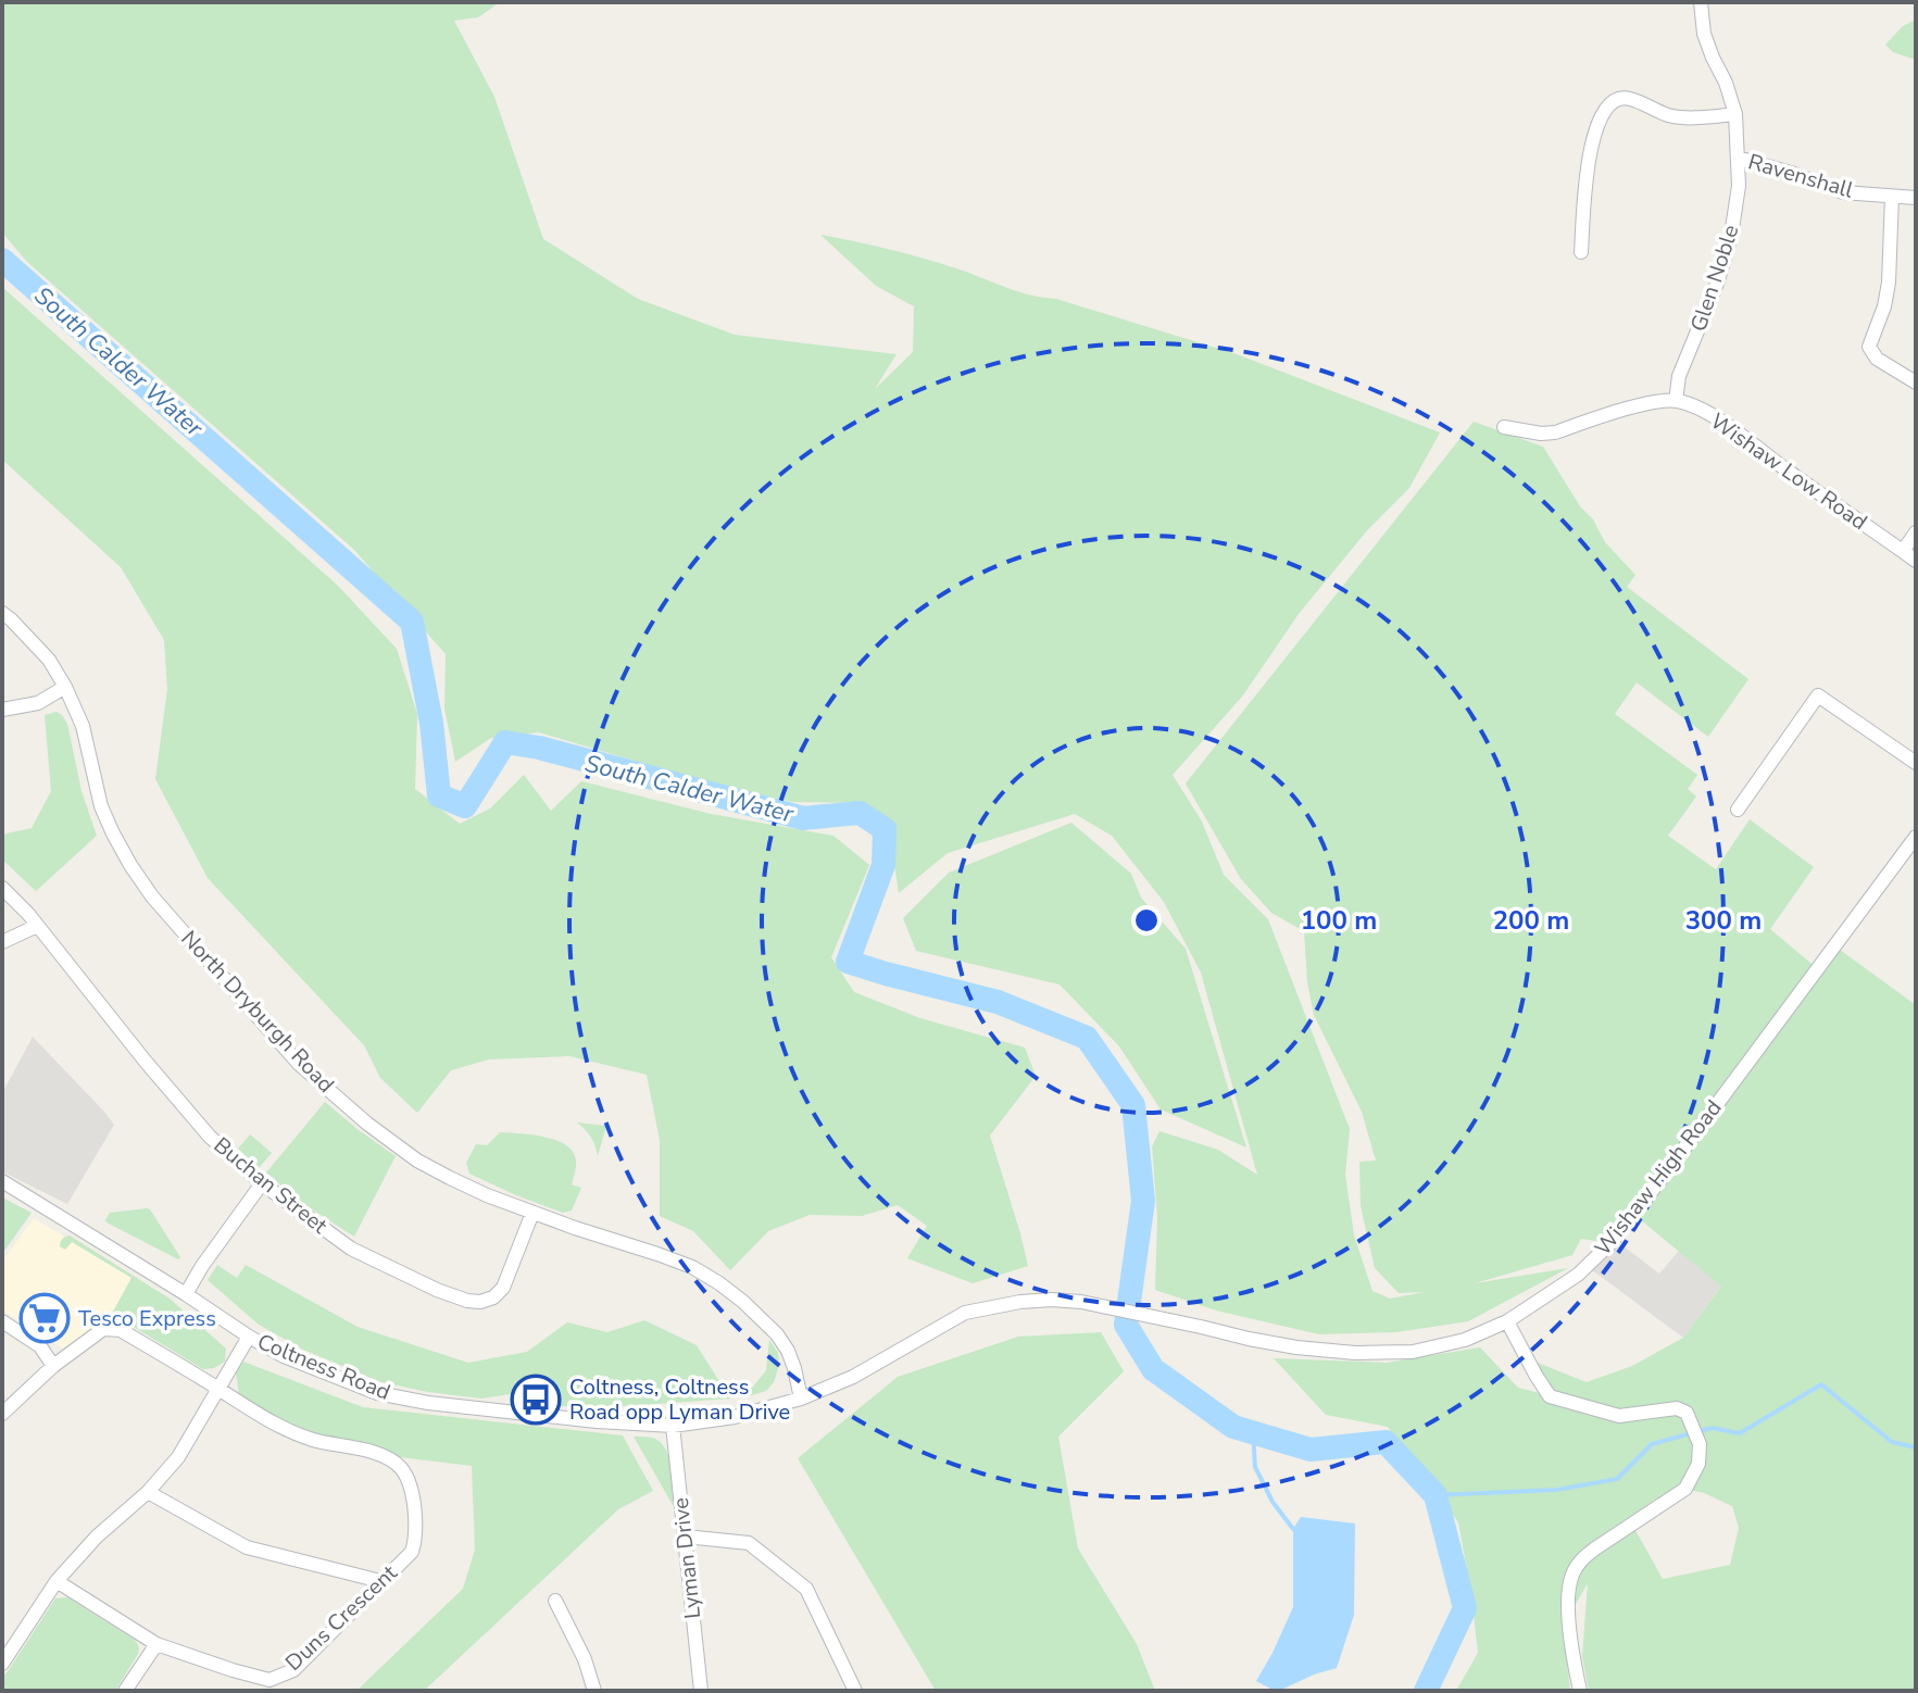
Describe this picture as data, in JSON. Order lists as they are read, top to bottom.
{
  "streets": {
    "street": [
      "Ravenshall",
      "Glen Noble",
      "Wishaw Low Road",
      "North Dryburgh Road",
      "Wishaw High Road",
      "Buchan Street",
      "Coltness Road",
      "Lyman Drive",
      "Duns Crescent"
    ]
  },
  "crossings": [
    ["Ravenshall", "Glen Noble"],
    ["Glen Noble", "Wishaw Low Road"],
    ["North Dryburgh Road", "Buchan Street"],
    ["North Dryburgh Road", "Coltness Road"],
    ["Wishaw High Road", "Coltness Road"],
    ["Coltness Road", "Lyman Drive"]
  ],
  "water": ["South Calder Water"],
  "places": {
    "supermarket": ["Tesco Express"],
    "bus stop": ["Coltness, Coltness Road opp Lyman Drive"]
  },
  "rings": ["100 m", "200 m", "300 m"]
}
